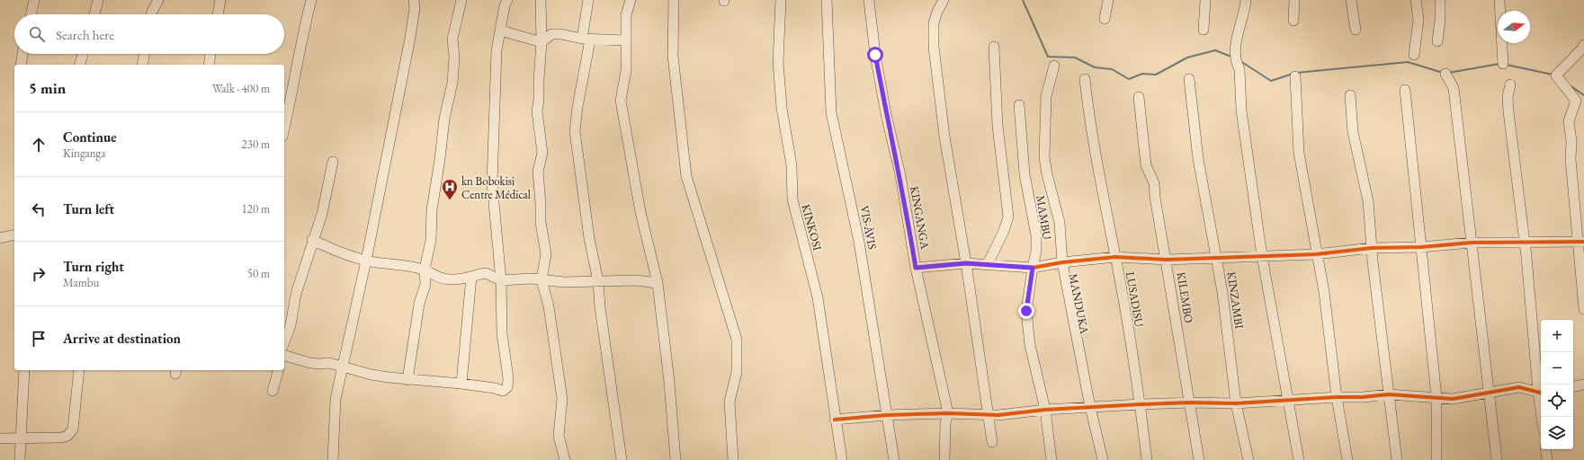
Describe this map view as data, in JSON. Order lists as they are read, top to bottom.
{
  "streets": {
    "street": [
      "KINGANGA",
      "MAMBU",
      "KINKOSI",
      "VIS-ÀVIS",
      "KILEMBO",
      "LUSADISU",
      "KINZAMBI",
      "MANDUKA"
    ]
  },
  "places": {
    "hospital": ["kn Bobokisi Centre Médical"]
  },
  "north": "right",
  "page": {
    "search": "Search here",
    "heading": ["5 min", "Walk · 400 m"],
    "list": [
      ["Continue", "Kinganga", "230 m"],
      ["Turn left", "120 m"],
      ["Turn right", "Mambu", "50 m"],
      "Arrive at destination"
    ],
    "map_buttons": ["+", "−"]
  }
}
